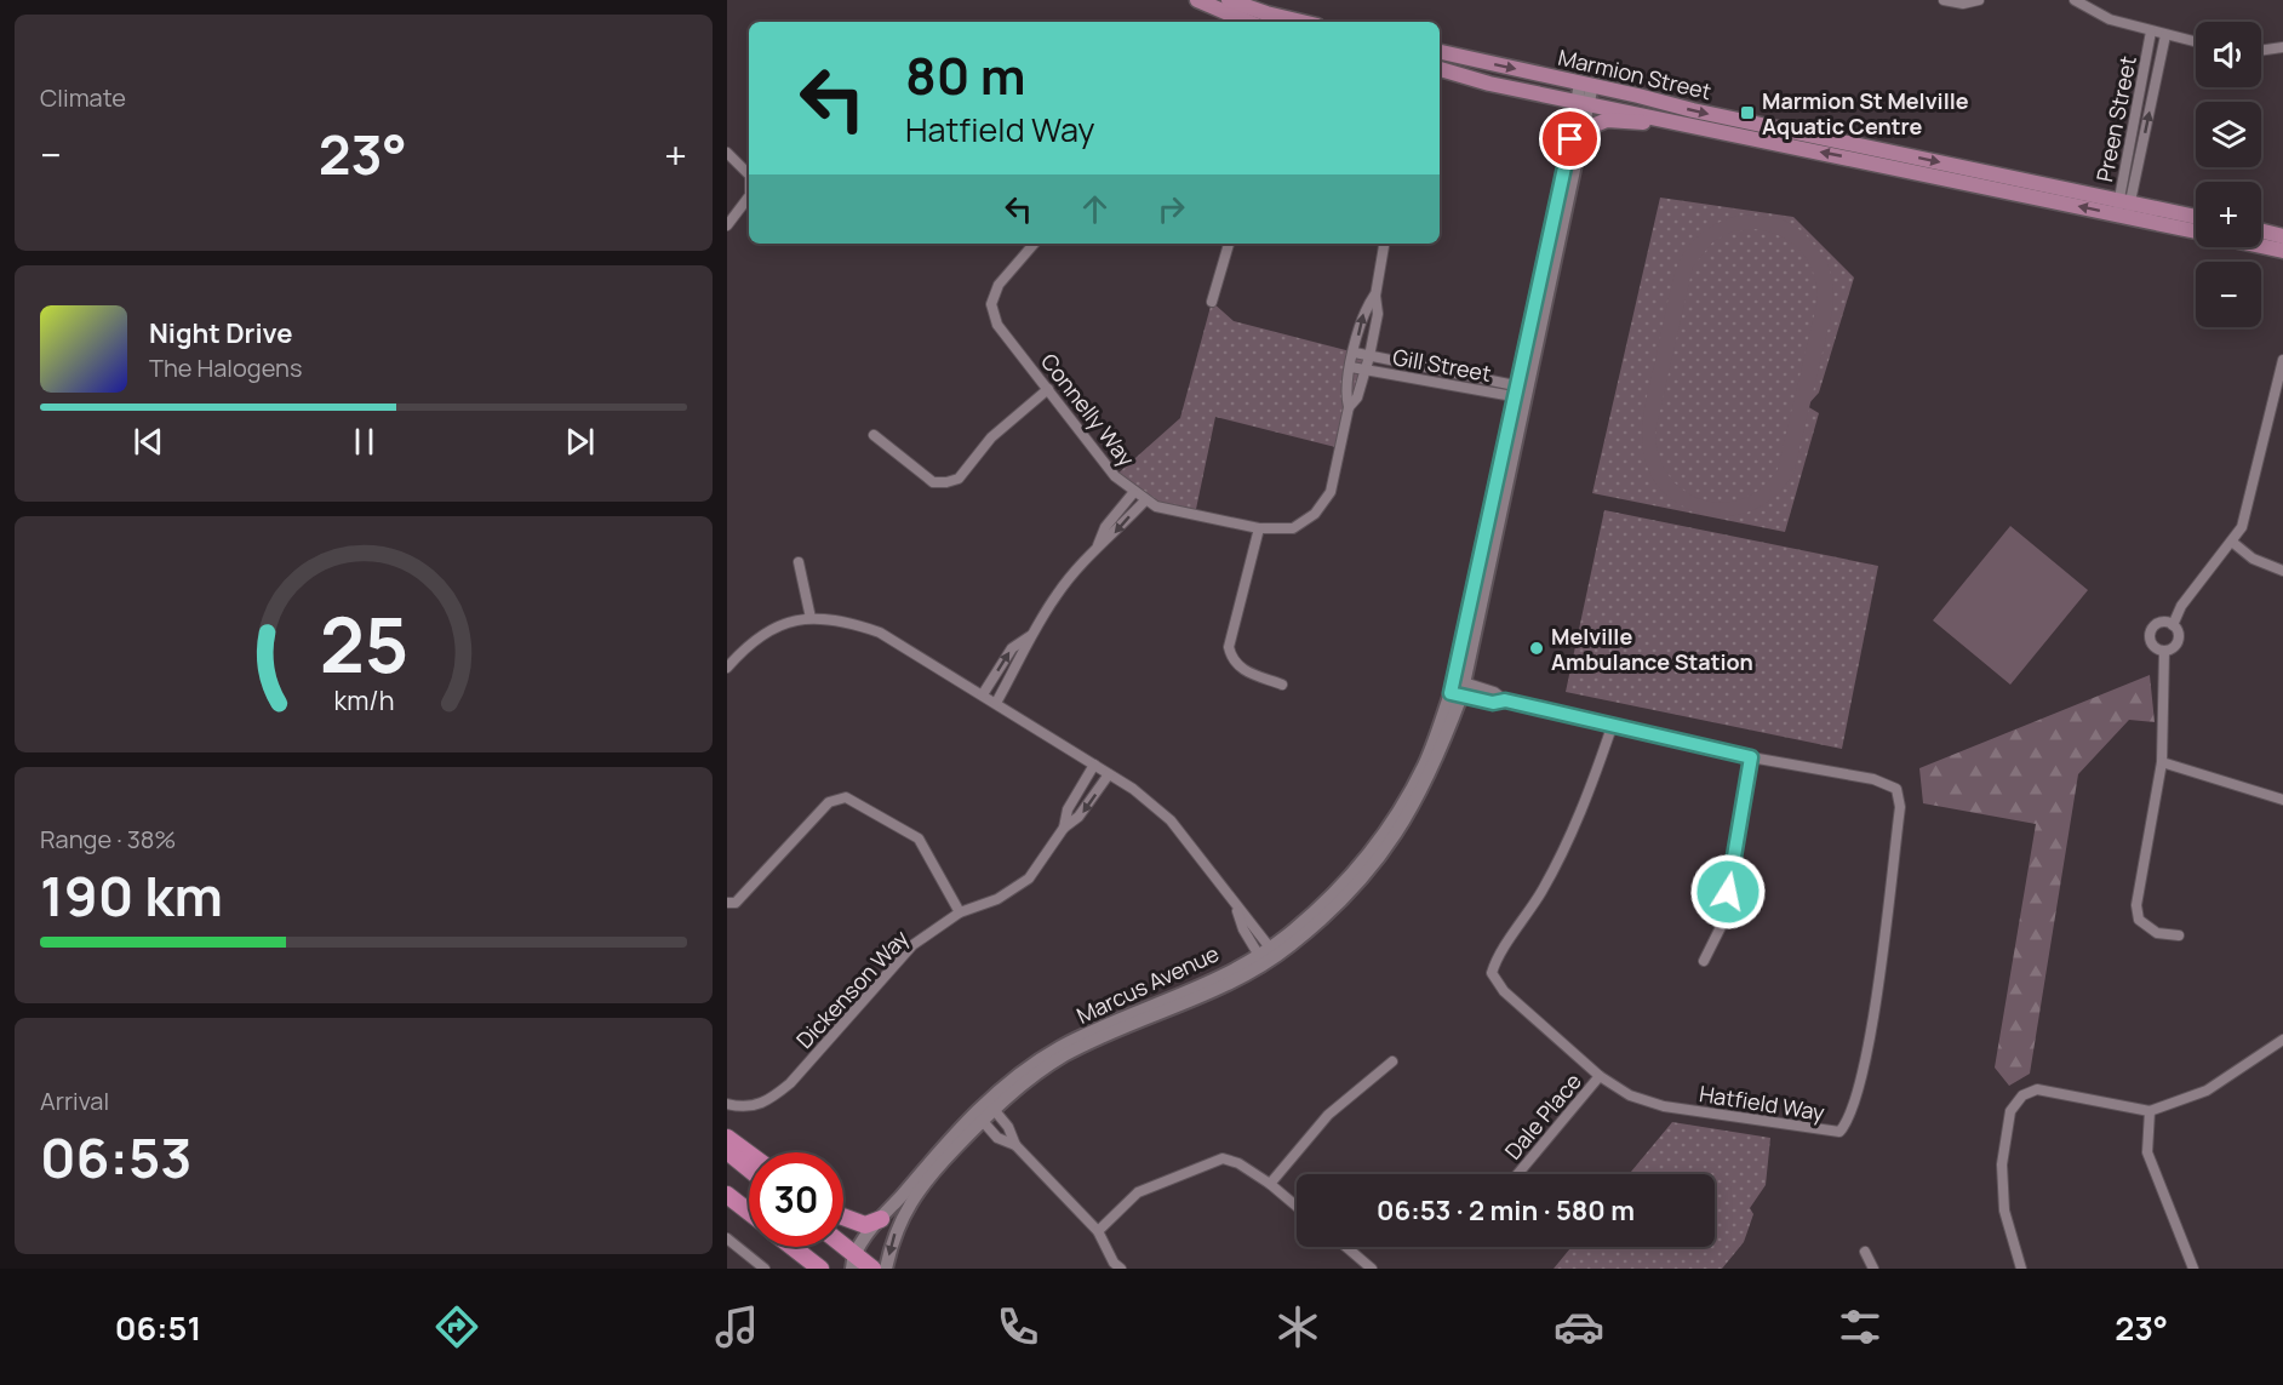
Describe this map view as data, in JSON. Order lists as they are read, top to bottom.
{
  "streets": {
    "main road": ["Marmion Street"],
    "street": [
      "Preen Street",
      "Gill Street",
      "Connelly Way",
      "Marcus Avenue",
      "Dickenson Way",
      "Hatfield Way",
      "Dale Place"
    ]
  },
  "crossings": [
    ["Marmion Street", "Preen Street"],
    ["Marmion Street", "Marcus Avenue"],
    ["Gill Street", "Connelly Way"],
    ["Gill Street", "Marcus Avenue"],
    ["Marcus Avenue", "Hatfield Way"],
    ["Hatfield Way", "Dale Place"]
  ],
  "places": {
    "transit": ["Marmion St Melville Aquatic Centre"],
    "other": ["Melville Ambulance Station"]
  },
  "page": {
    "tile": [
      "Climate",
      ["Range · 38%", "190 km"],
      ["Arrival", "06:53"]
    ],
    "map_buttons": ["+", "−"],
    "turn": ["80 m", "Hatfield Way"],
    "heat": ["−", "23°", "+"],
    "song": ["Night Drive", "The Halogens"],
    "limit": "30",
    "trip": "06:53 · 2 min · 580 m",
    "tabs": ["06:51", "23°"],
    "gauge": ["25", "km/h"]
  }
}
